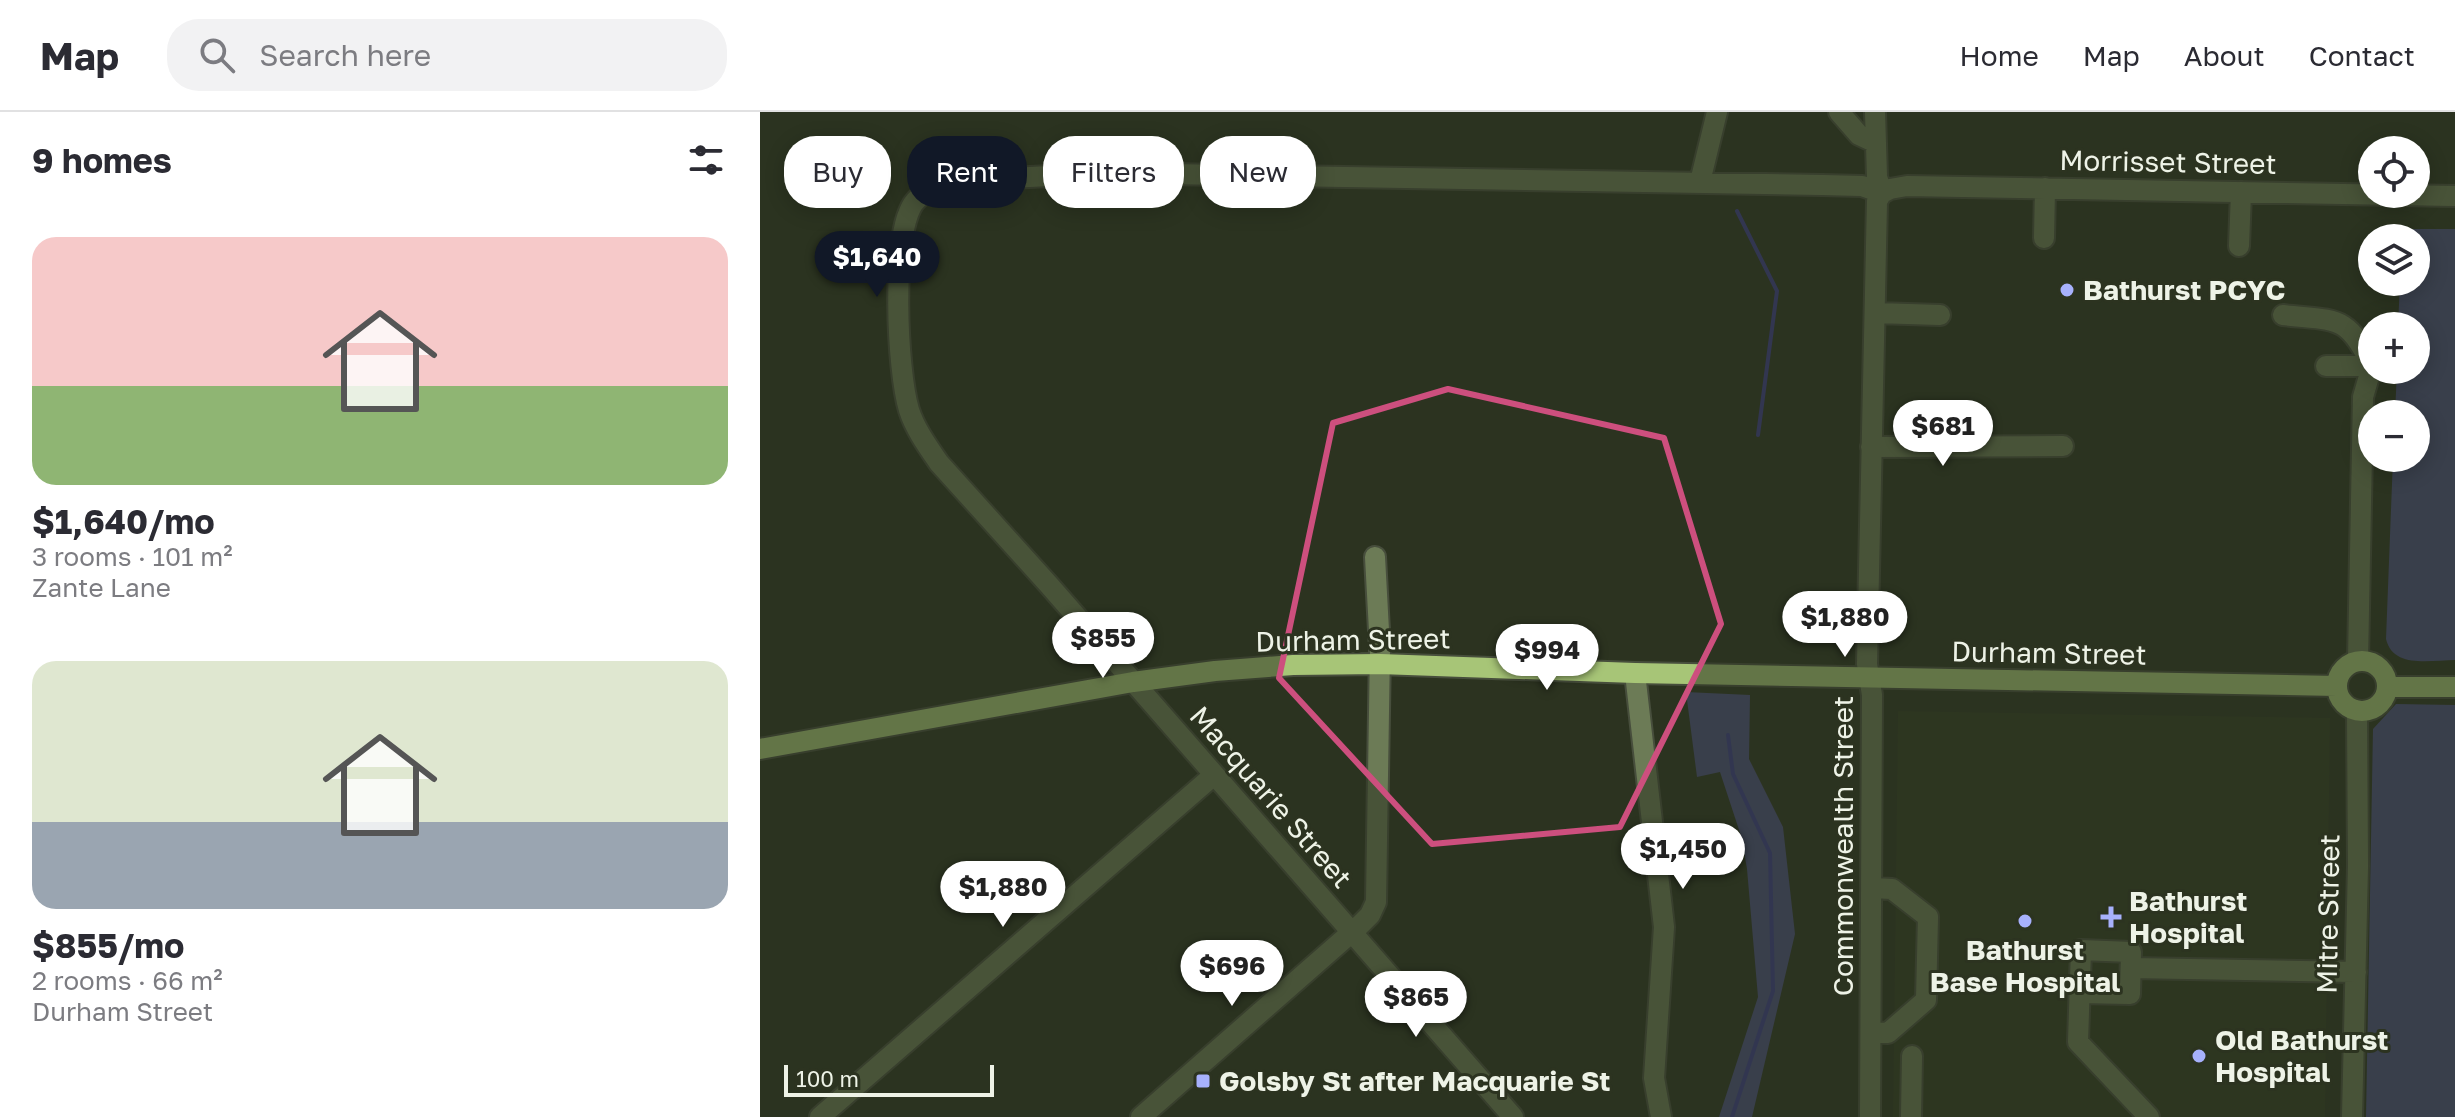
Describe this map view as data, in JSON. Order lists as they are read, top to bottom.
{
  "streets": {
    "main road": ["Durham Street"],
    "street": [
      "Morrisset Street",
      "Macquarie Street",
      "Commonwealth Street",
      "Mitre Street"
    ]
  },
  "crossings": [
    ["Morrisset Street", "Commonwealth Street"],
    ["Durham Street", "Macquarie Street"],
    ["Durham Street", "Commonwealth Street"],
    ["Durham Street", "Mitre Street"]
  ],
  "places": {
    "other": ["Bathurst PCYC", "Bathurst Base Hospital", "Old Bathurst Hospital"],
    "health": ["Bathurst Hospital"],
    "transit": ["Golsby St after Macquarie St"]
  },
  "scale_bar": "100 m",
  "page": {
    "header": "Map",
    "search": "Search here",
    "nav": [
      "Home",
      "Map",
      "About",
      "Contact"
    ],
    "heading": "9 homes",
    "map_buttons": ["+", "−"],
    "chip": [
      "Buy",
      "Rent",
      "Filters",
      "New"
    ],
    "list": [
      {
        "name": "$1,640/mo",
        "note": "3 rooms · 101 m² · Zante Lane"
      },
      {
        "name": "$855/mo",
        "note": "2 rooms · 66 m² · Durham Street"
      }
    ],
    "price": [
      "$1,640",
      "$681",
      "$1,880",
      "$855",
      "$994",
      "$1,450",
      "$1,880",
      "$696",
      "$865"
    ],
    "scale": "100 m"
  }
}
